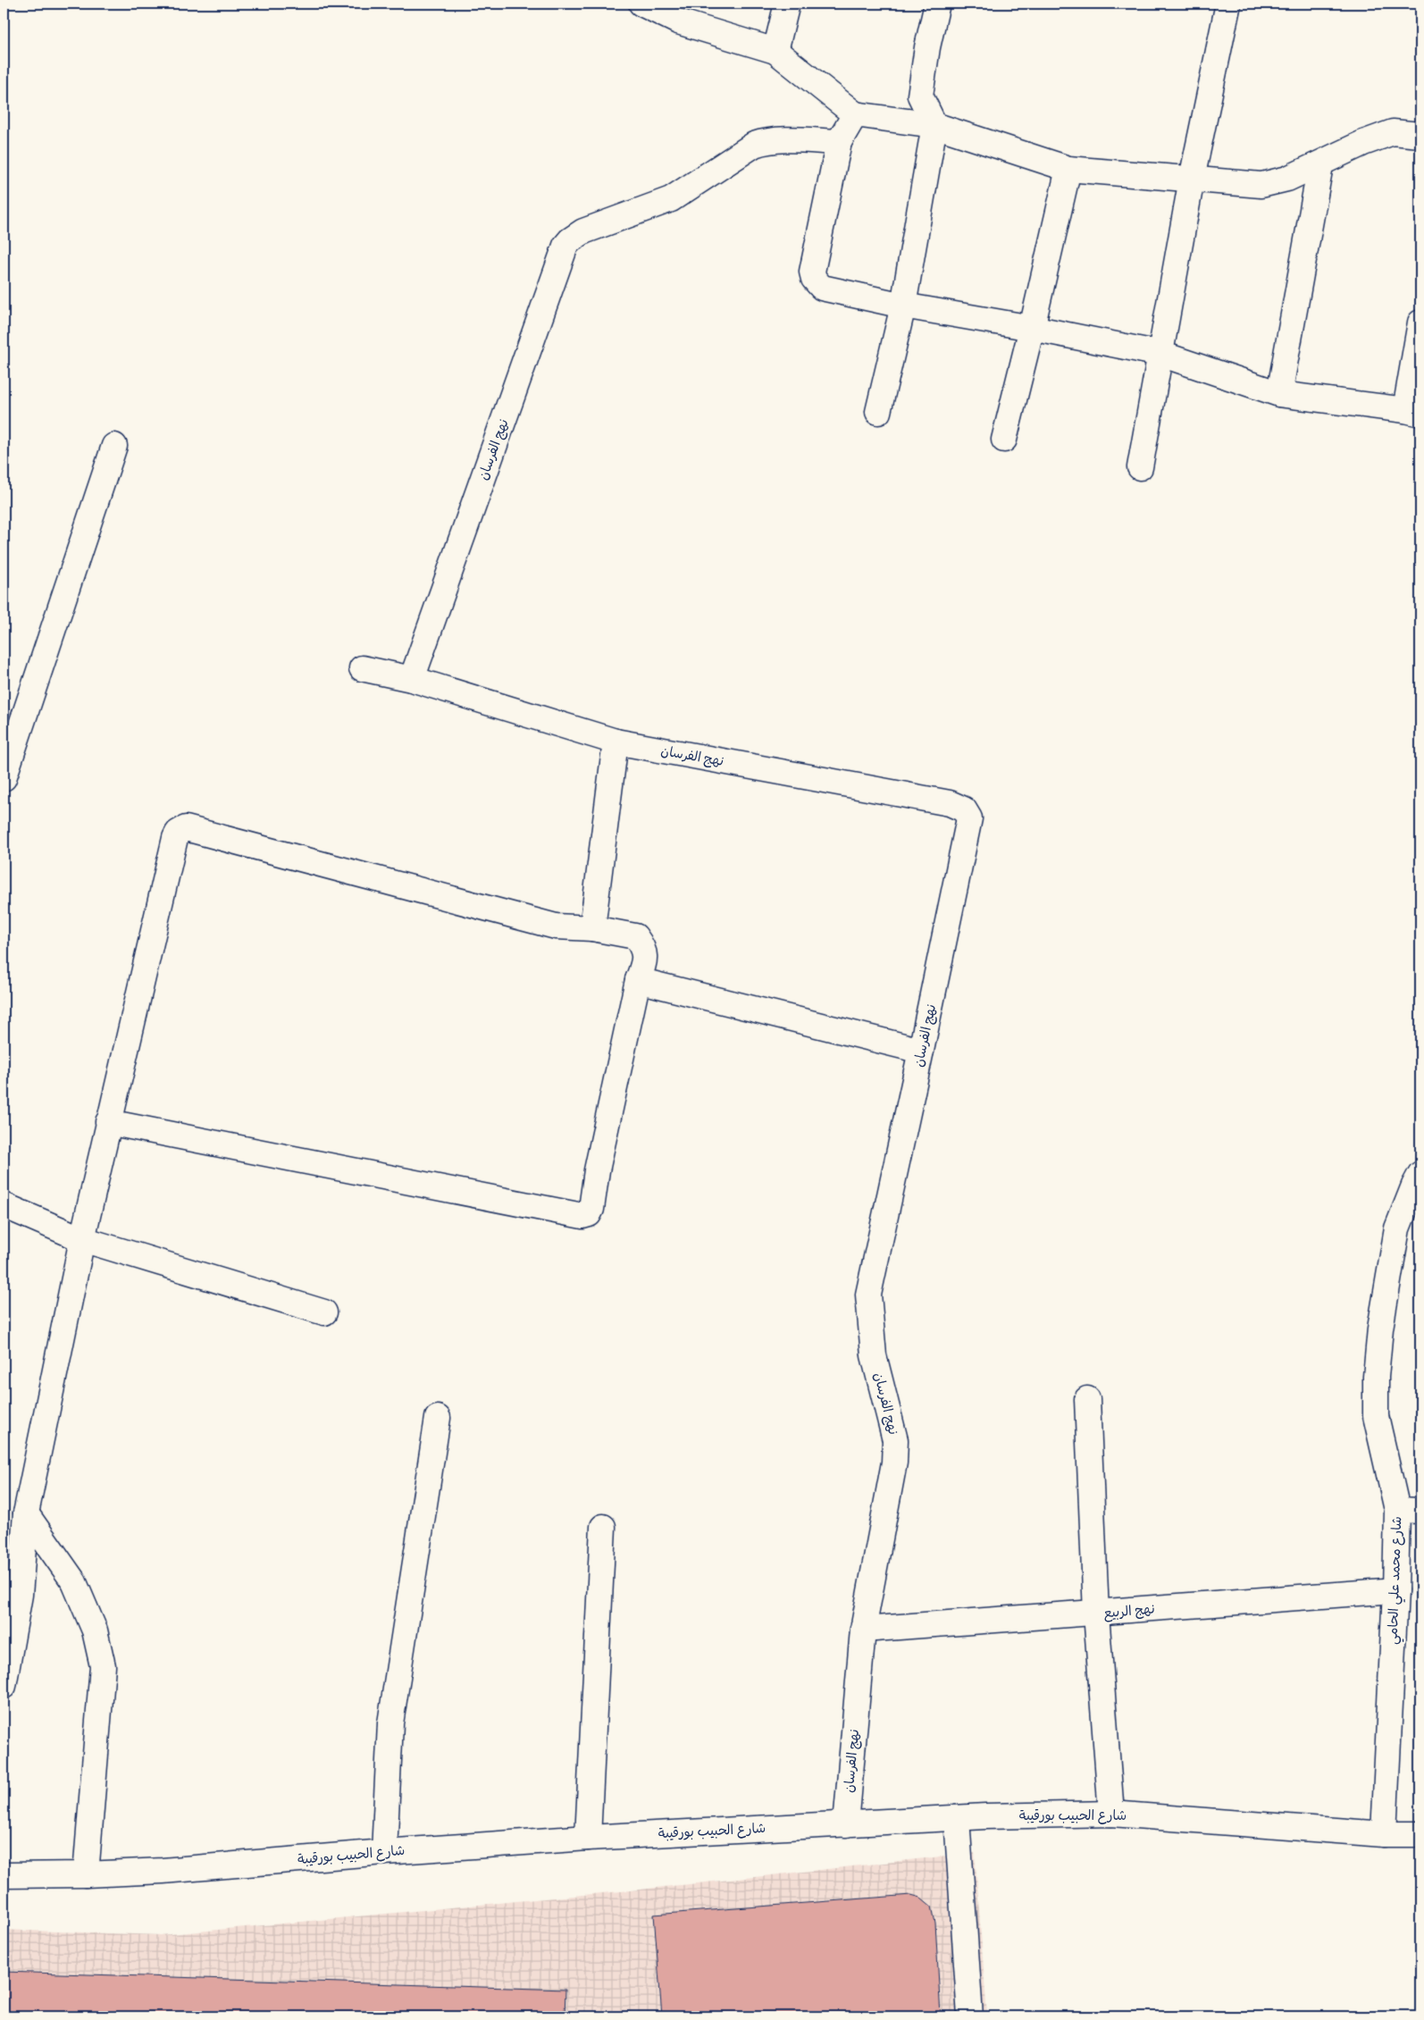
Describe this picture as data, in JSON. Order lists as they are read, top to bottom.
{
  "streets": {
    "street": [
      "نهج الفرسان",
      "شارع محمد علي الحامي",
      "نهج الربيع",
      "شارع الحبيب بورقيبة"
    ]
  },
  "crossings": [
    ["نهج الفرسان", "نهج الربيع"],
    ["نهج الفرسان", "شارع الحبيب بورقيبة"],
    ["شارع محمد علي الحامي", "نهج الربيع"],
    ["شارع محمد علي الحامي", "شارع الحبيب بورقيبة"]
  ]
}
